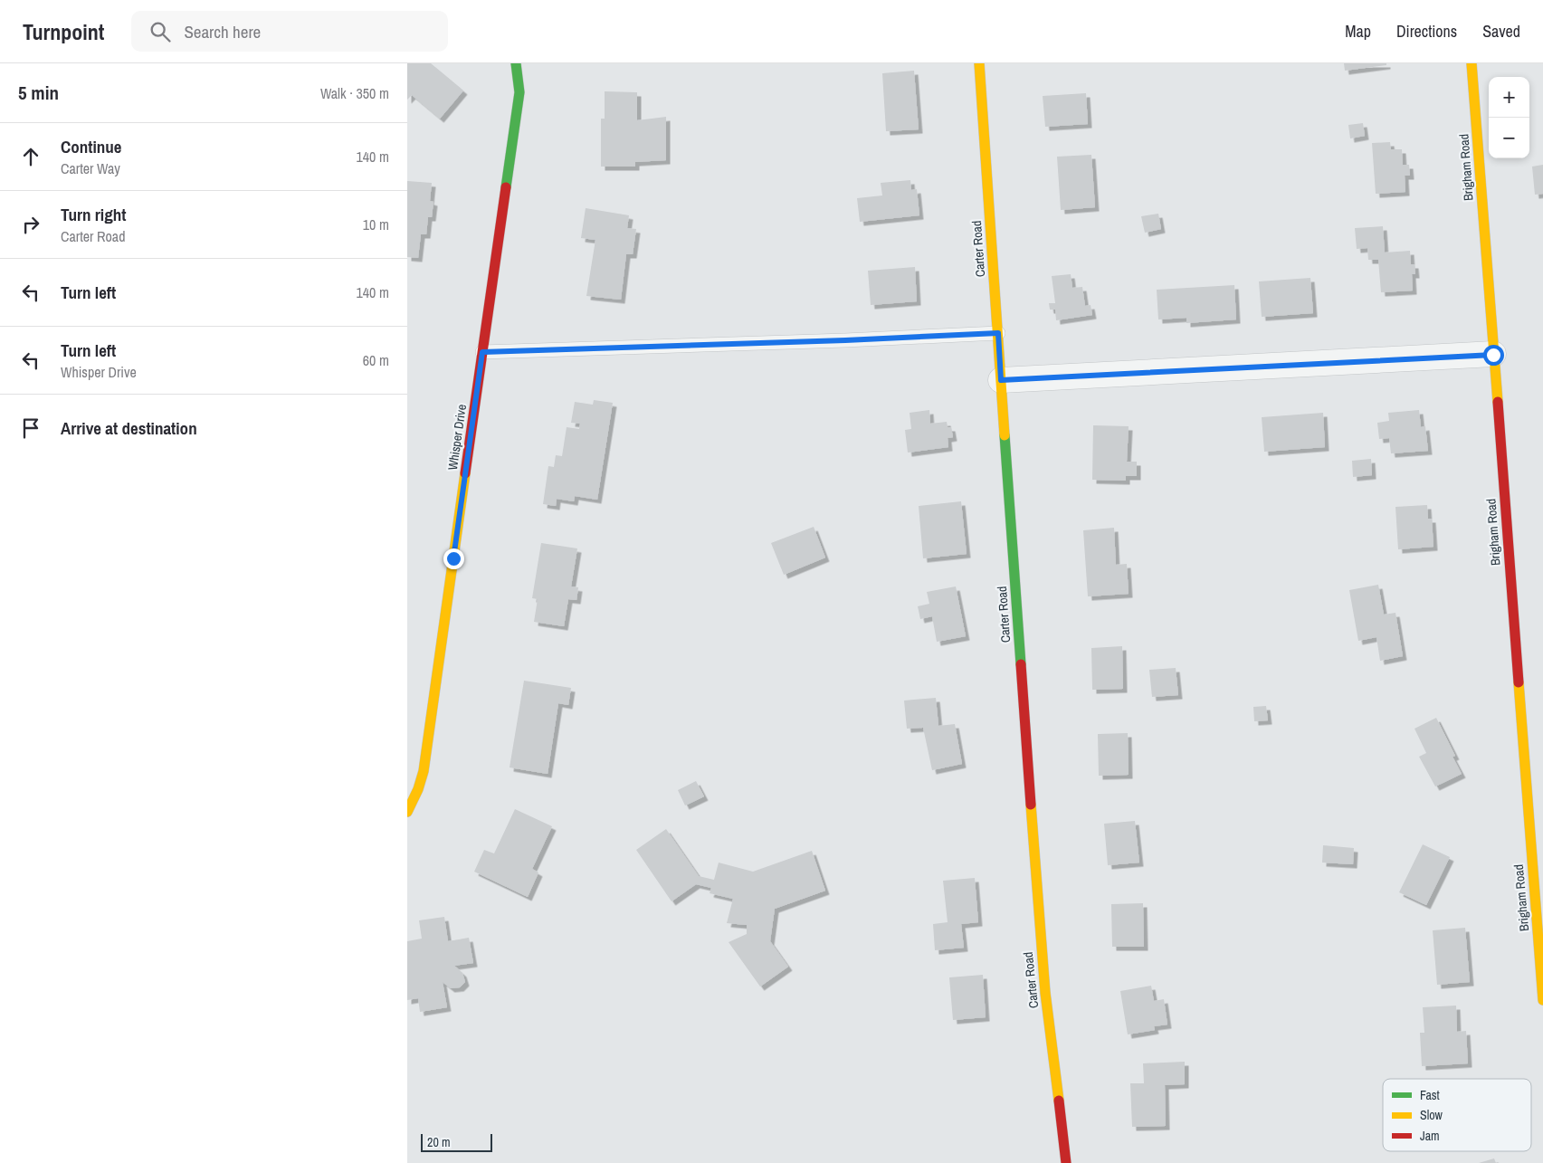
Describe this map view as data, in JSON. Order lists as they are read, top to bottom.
{
  "streets": {
    "street": ["Brigham Road", "Carter Road", "Whisper Drive"]
  },
  "legend": ["Fast", "Slow", "Jam"],
  "scale_bar": "20 m",
  "page": {
    "header": "Turnpoint",
    "search": "Search here",
    "nav": ["Map", "Directions", "Saved"],
    "heading": ["5 min", "Walk · 350 m"],
    "map_buttons": ["+", "−"],
    "list": [
      ["Continue", "Carter Way", "140 m"],
      ["Turn right", "Carter Road", "10 m"],
      ["Turn left", "140 m"],
      ["Turn left", "Whisper Drive", "60 m"],
      "Arrive at destination"
    ],
    "scale": "20 m"
  }
}
